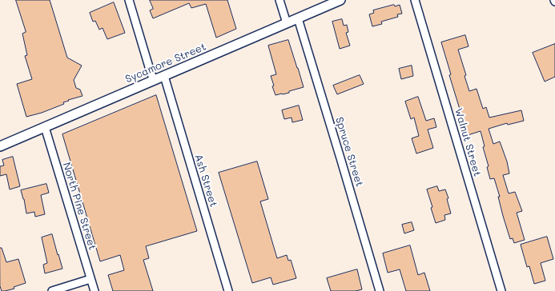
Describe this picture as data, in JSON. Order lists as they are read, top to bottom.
{
  "streets": {
    "street": [
      "Sycamore Street",
      "Walnut Street",
      "Spruce Street",
      "Ash Street",
      "North Pine Street"
    ]
  },
  "crossings": [
    ["Sycamore Street", "Spruce Street"],
    ["Sycamore Street", "Ash Street"],
    ["Sycamore Street", "North Pine Street"]
  ]
}
